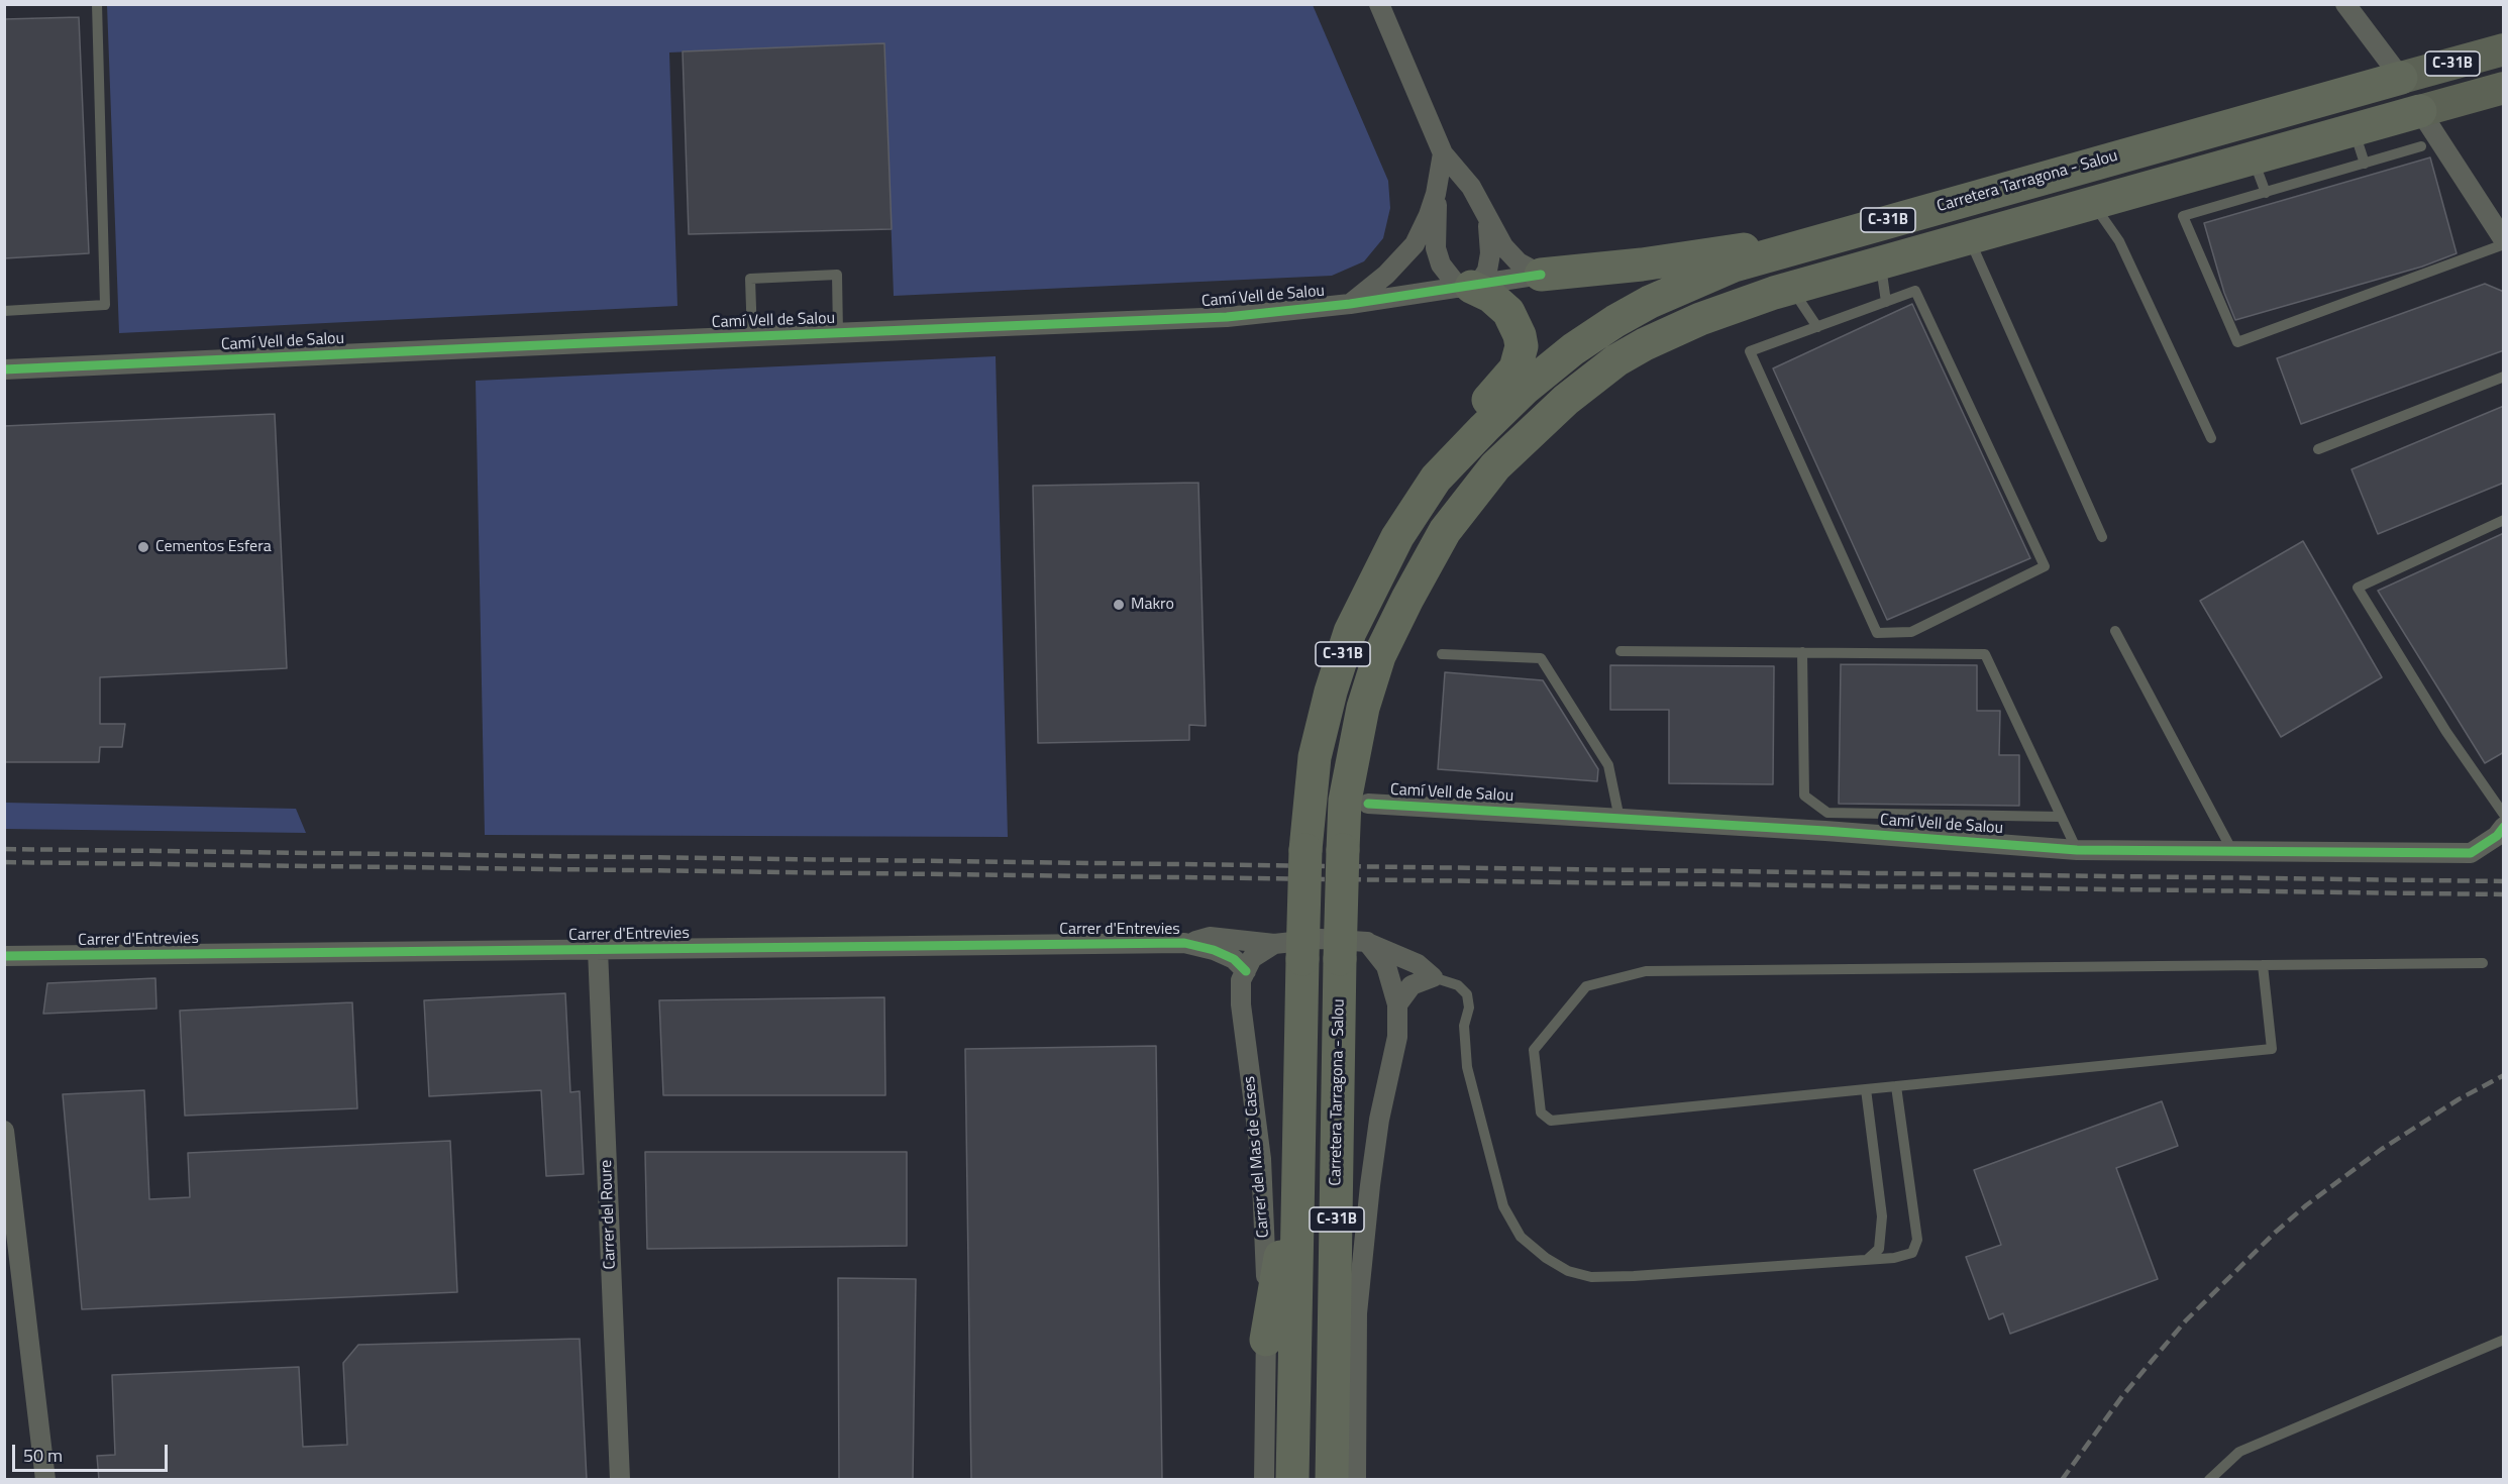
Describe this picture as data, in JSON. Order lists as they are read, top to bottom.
{
  "streets": {
    "highway": ["C-31B", "Carretera Tarragona - Salou"],
    "street": [
      "Camí Vell de Salou",
      "Carrer d'Entrevies",
      "Carrer del Mas de Cases",
      "Carrer del Roure"
    ]
  },
  "crossings": [
    ["C-31B", "Carretera Tarragona - Salou"],
    ["C-31B", "Camí Vell de Salou"],
    ["Carretera Tarragona - Salou", "Camí Vell de Salou"],
    ["Carrer d'Entrevies", "Carrer del Mas de Cases"],
    ["Carrer d'Entrevies", "Carrer del Roure"]
  ],
  "places": ["Cementos Esfera", "Makro"],
  "scale_bar": "50 m"
}
